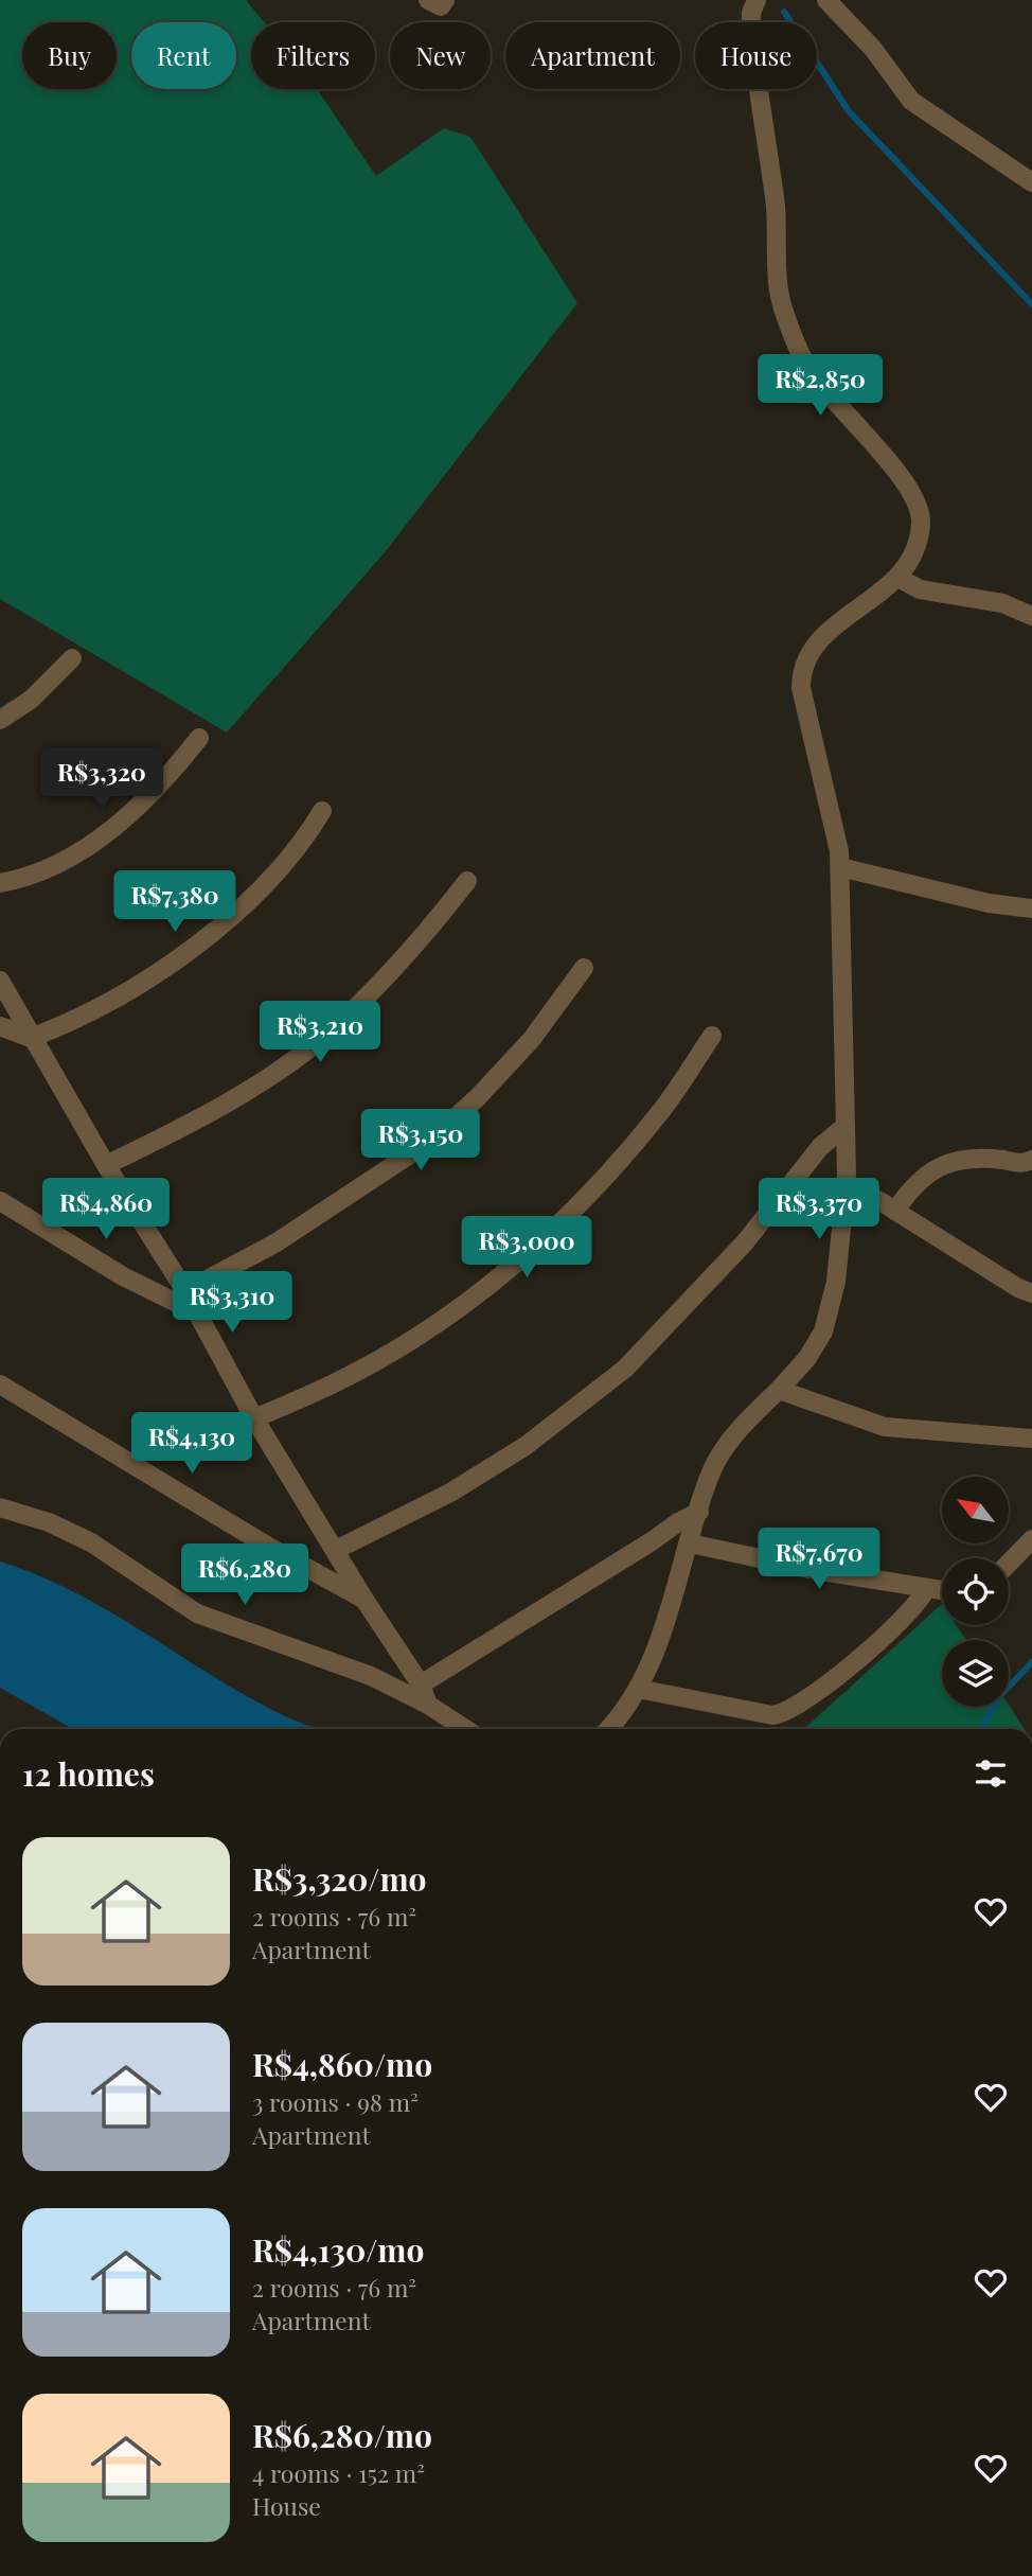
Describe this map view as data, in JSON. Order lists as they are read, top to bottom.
{
  "north": "top left",
  "page": {
    "chip": [
      "Buy",
      "Rent",
      "Filters",
      "New",
      "Apartment",
      "House"
    ],
    "price": [
      "R$2,850",
      "R$3,320",
      "R$7,380",
      "R$3,210",
      "R$3,150",
      "R$4,860",
      "R$3,370",
      "R$3,000",
      "R$3,310",
      "R$4,130",
      "R$7,670",
      "R$6,280"
    ],
    "heading": "12 homes",
    "list": [
      {
        "name": "R$3,320/mo",
        "note": "2 rooms · 76 m² · Apartment"
      },
      {
        "name": "R$4,860/mo",
        "note": "3 rooms · 98 m² · Apartment"
      },
      {
        "name": "R$4,130/mo",
        "note": "2 rooms · 76 m² · Apartment"
      },
      {
        "name": "R$6,280/mo",
        "note": "4 rooms · 152 m² · House"
      }
    ]
  }
}
